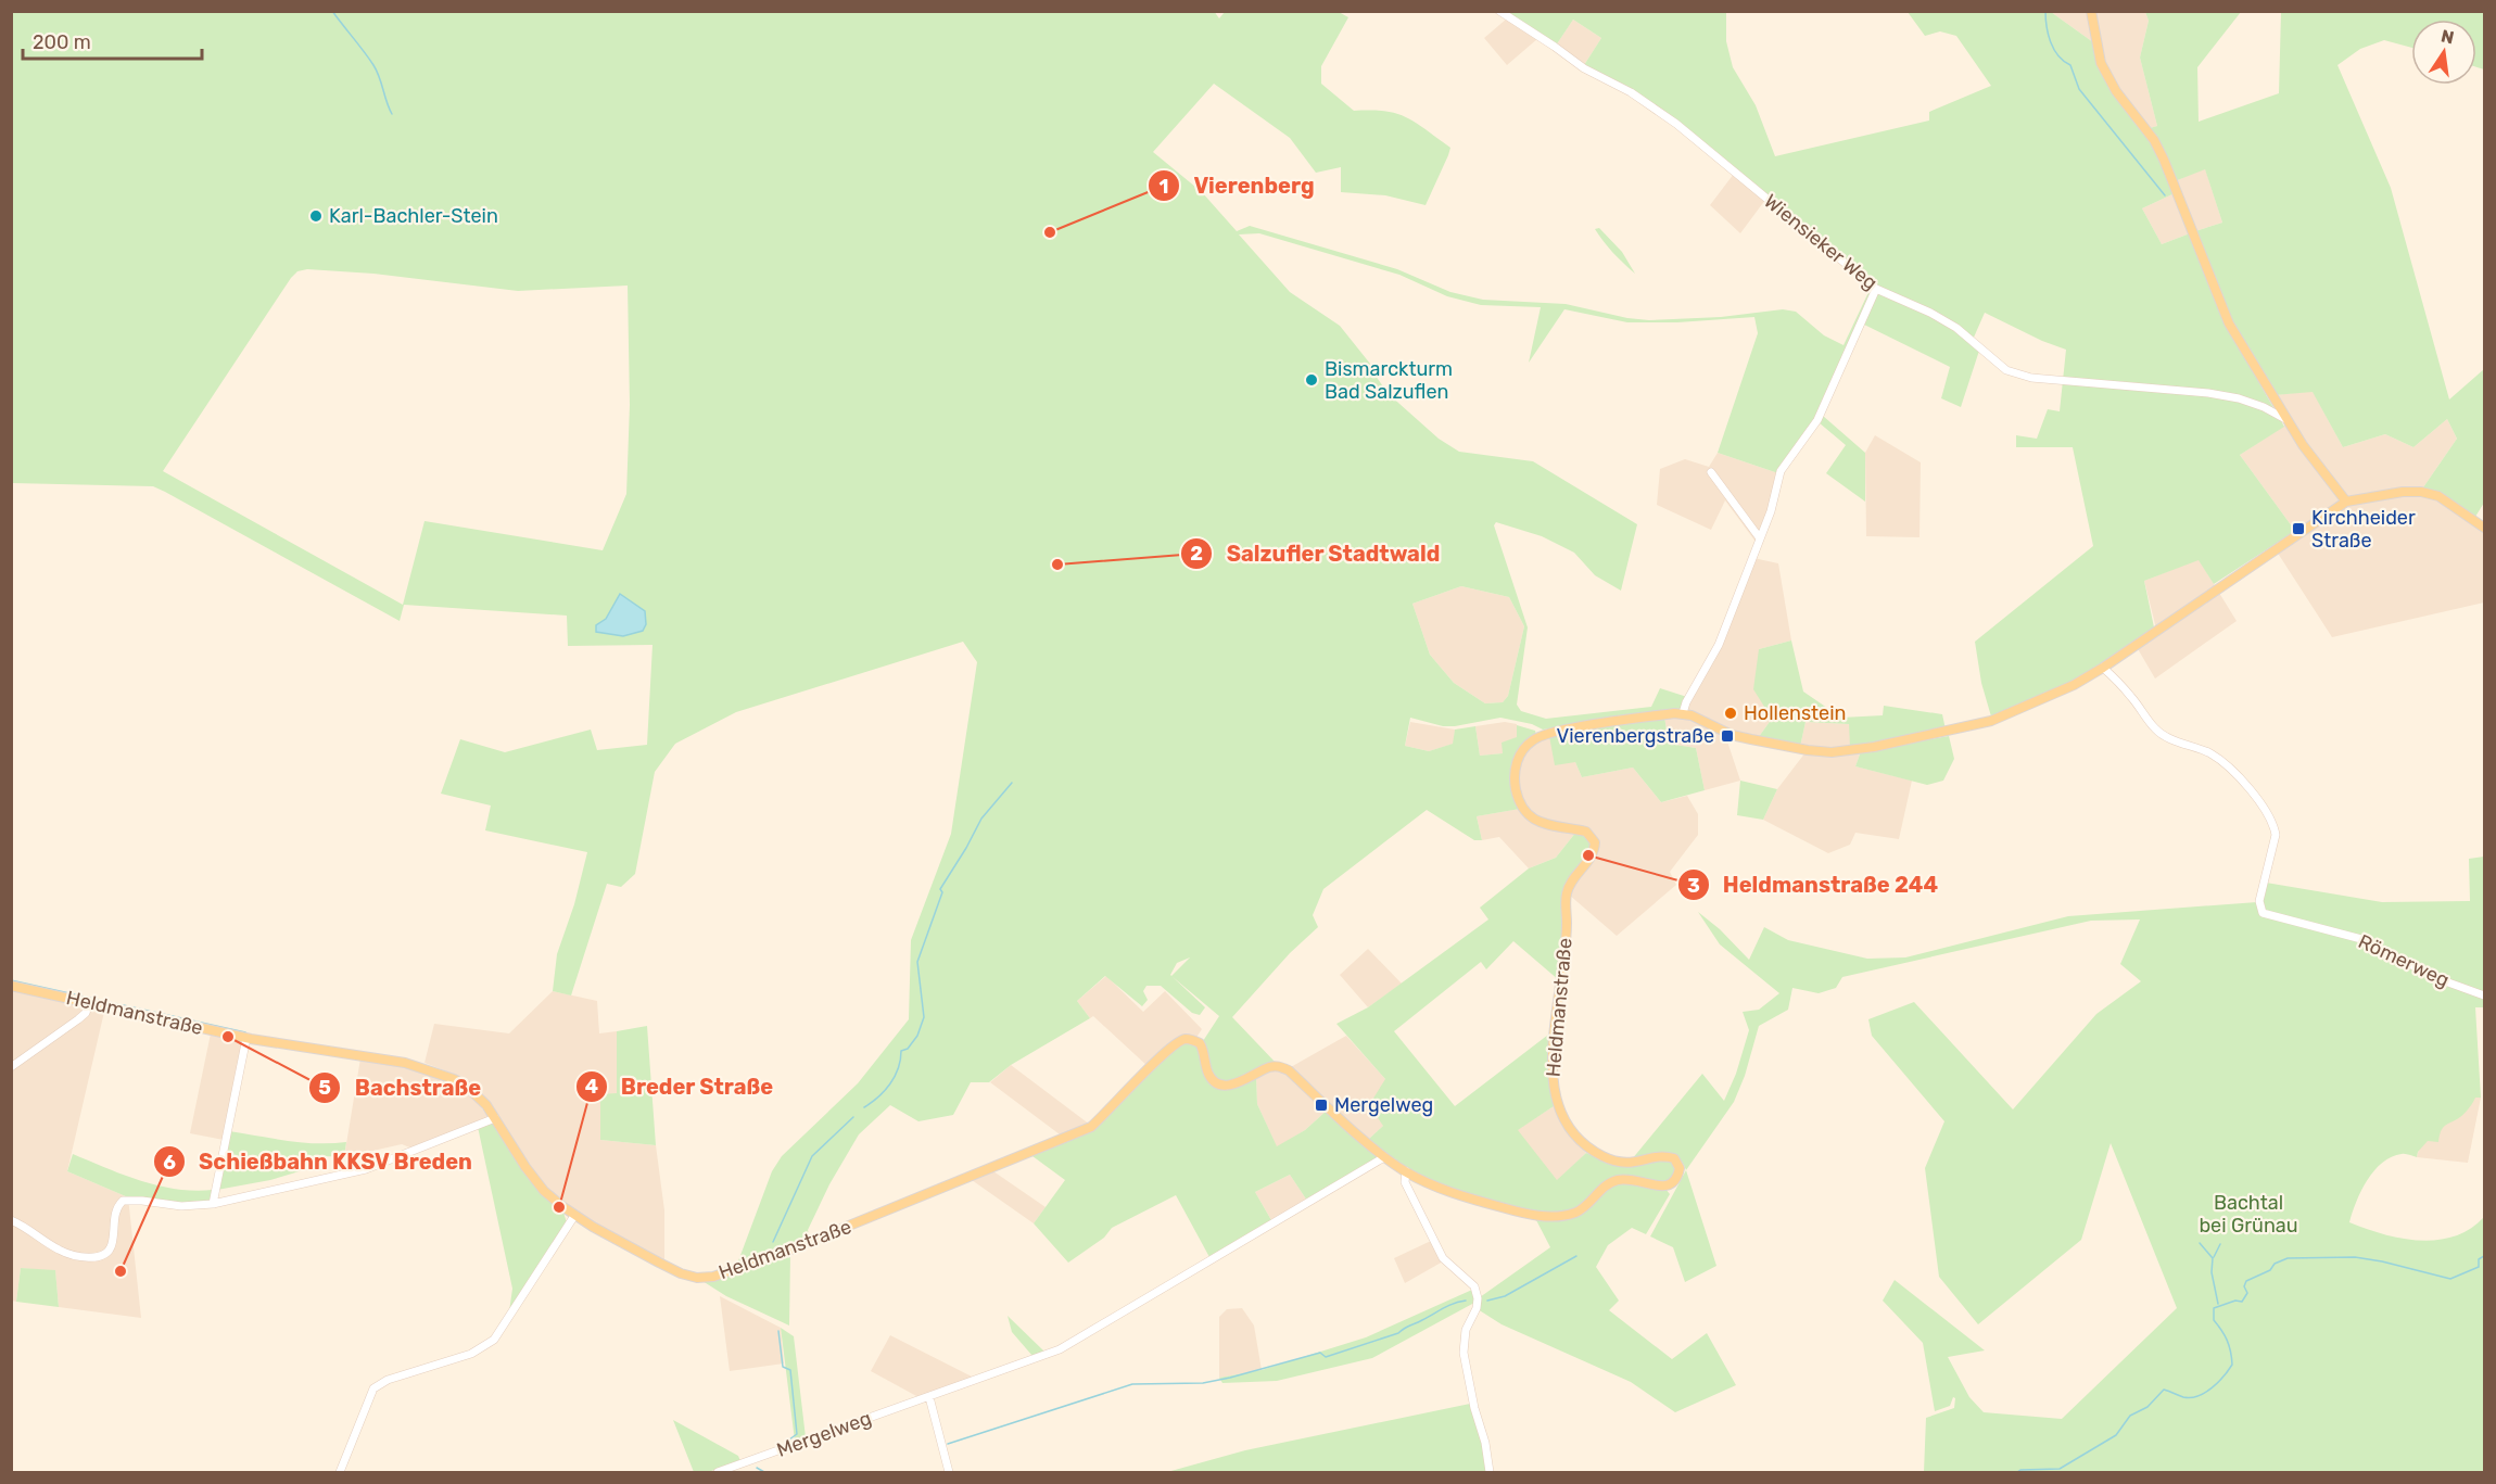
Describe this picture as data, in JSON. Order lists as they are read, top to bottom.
{
  "streets": {
    "main road": ["Heldmanstraße"],
    "street": ["Wiensieker Weg", "Römerweg", "Mergelweg"]
  },
  "crossings": [
    ["Heldmanstraße", "Mergelweg"]
  ],
  "parks": ["Bachtal bei Grünau"],
  "places": {
    "other": [
      "Karl-Bachler-Stein",
      "Vierenberg",
      "Bismarckturm Bad Salzuflen",
      "Salzufler Stadtwald",
      "Hollenstein",
      "Heldmanstraße 244",
      "Bachstraße",
      "Breder Straße",
      "Schießbahn KKSV Breden"
    ],
    "transit": ["Kirchheider Straße", "Vierenbergstraße", "Mergelweg"]
  },
  "scale_bar": "200 m",
  "north": "top"
}
